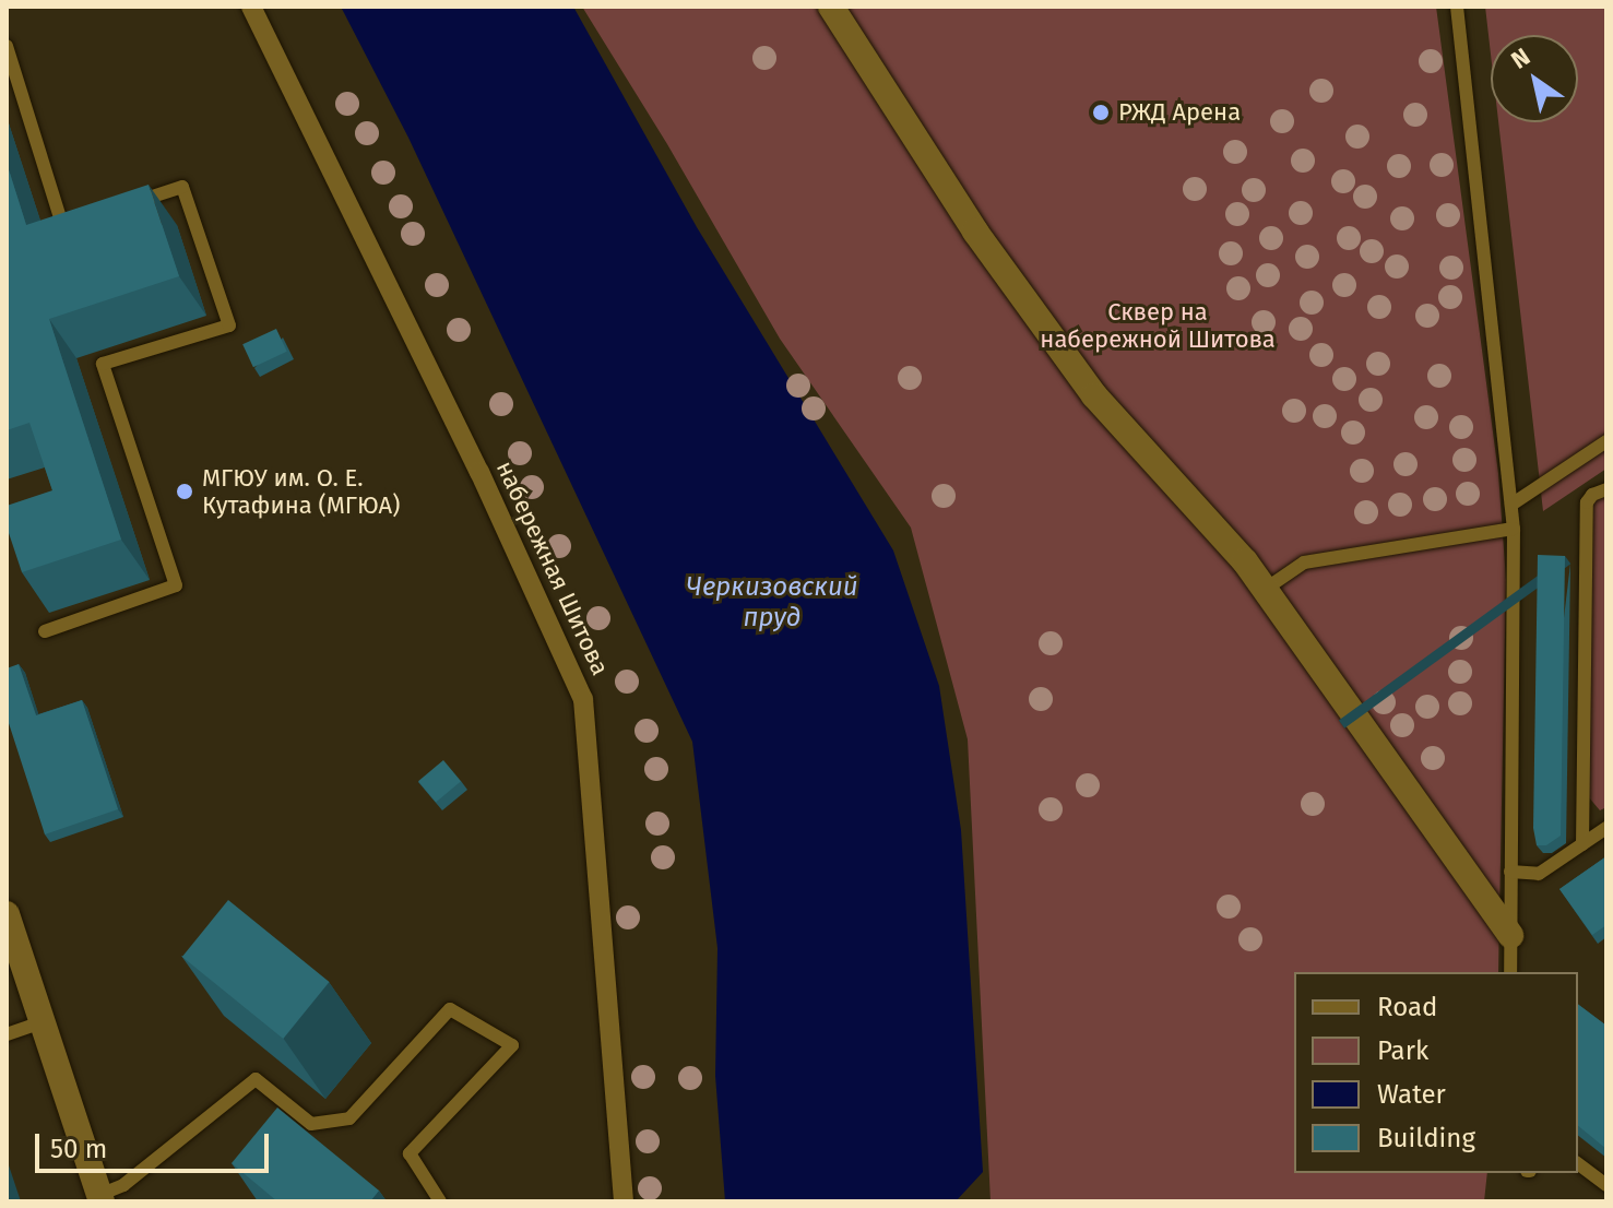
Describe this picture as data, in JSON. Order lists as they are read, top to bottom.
{
  "streets": {
    "street": ["набережная Шитова"]
  },
  "water": ["Черкизовский пруд"],
  "parks": ["Сквер на набережной Шитова"],
  "places": ["РЖД Арена", "МГЮУ им. О. Е. Кутафина (МГЮА)"],
  "legend": [
    "Road",
    "Park",
    "Water",
    "Building"
  ],
  "scale_bar": "50 m",
  "north": "top left"
}
